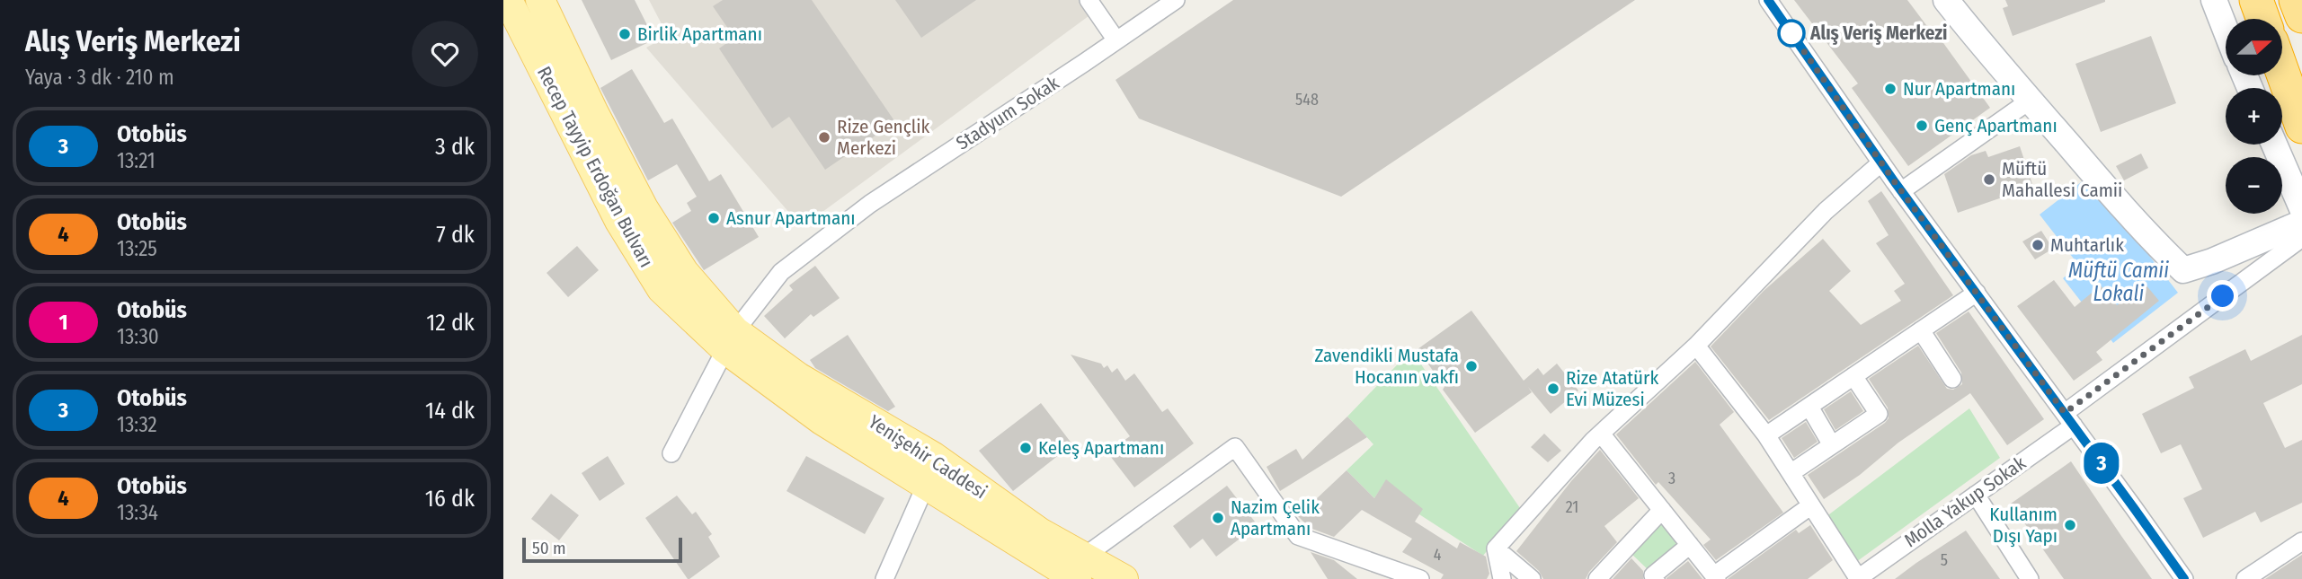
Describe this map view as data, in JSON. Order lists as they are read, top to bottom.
{
  "streets": {
    "main road": ["Recep Tayyip Erdoğan Bulvarı", "Yenişehir Caddesi"],
    "street": ["Stadyum Sokak", "Molla Yakup Sokak"]
  },
  "crossings": [
    ["Stadyum Sokak", "Recep Tayyip Erdoğan Bulvarı"],
    ["Stadyum Sokak", "Yenişehir Caddesi"],
    ["Recep Tayyip Erdoğan Bulvarı", "Yenişehir Caddesi"]
  ],
  "water": ["Müftü Camii Lokali"],
  "places": [
    "Alış Veriş Merkezi",
    "Birlik Apartmanı",
    "Nur Apartmanı",
    "Genç Apartmanı",
    "Rize Gençlik Merkezi",
    "Müftü Mahallesi Camii",
    "Asnur Apartmanı",
    "Muhtarlık",
    "Zavendikli Mustafa Hocanın vakfı",
    "Rize Atatürk Evi Müzesi",
    "Keleş Apartmanı",
    "Nazim Çelik Apartmanı",
    "Kullanım Dışı Yapı"
  ],
  "lines": ["bus line 3"],
  "house_numbers": [
    "548",
    "3",
    "21",
    "4",
    "5"
  ],
  "scale_bar": "50 m",
  "north": "right",
  "page": {
    "heading": ["Alış Veriş Merkezi", "Yaya · 3 dk · 210 m"],
    "on_map": "3",
    "map_buttons": ["+", "−"],
    "list": [
      {
        "mark": "3",
        "name": "Otobüs",
        "note": "13:21",
        "value": "3 dk"
      },
      {
        "mark": "4",
        "name": "Otobüs",
        "note": "13:25",
        "value": "7 dk"
      },
      {
        "mark": "1",
        "name": "Otobüs",
        "note": "13:30",
        "value": "12 dk"
      },
      {
        "mark": "3",
        "name": "Otobüs",
        "note": "13:32",
        "value": "14 dk"
      },
      {
        "mark": "4",
        "name": "Otobüs",
        "note": "13:34",
        "value": "16 dk"
      }
    ],
    "scale": "50 m"
  }
}
